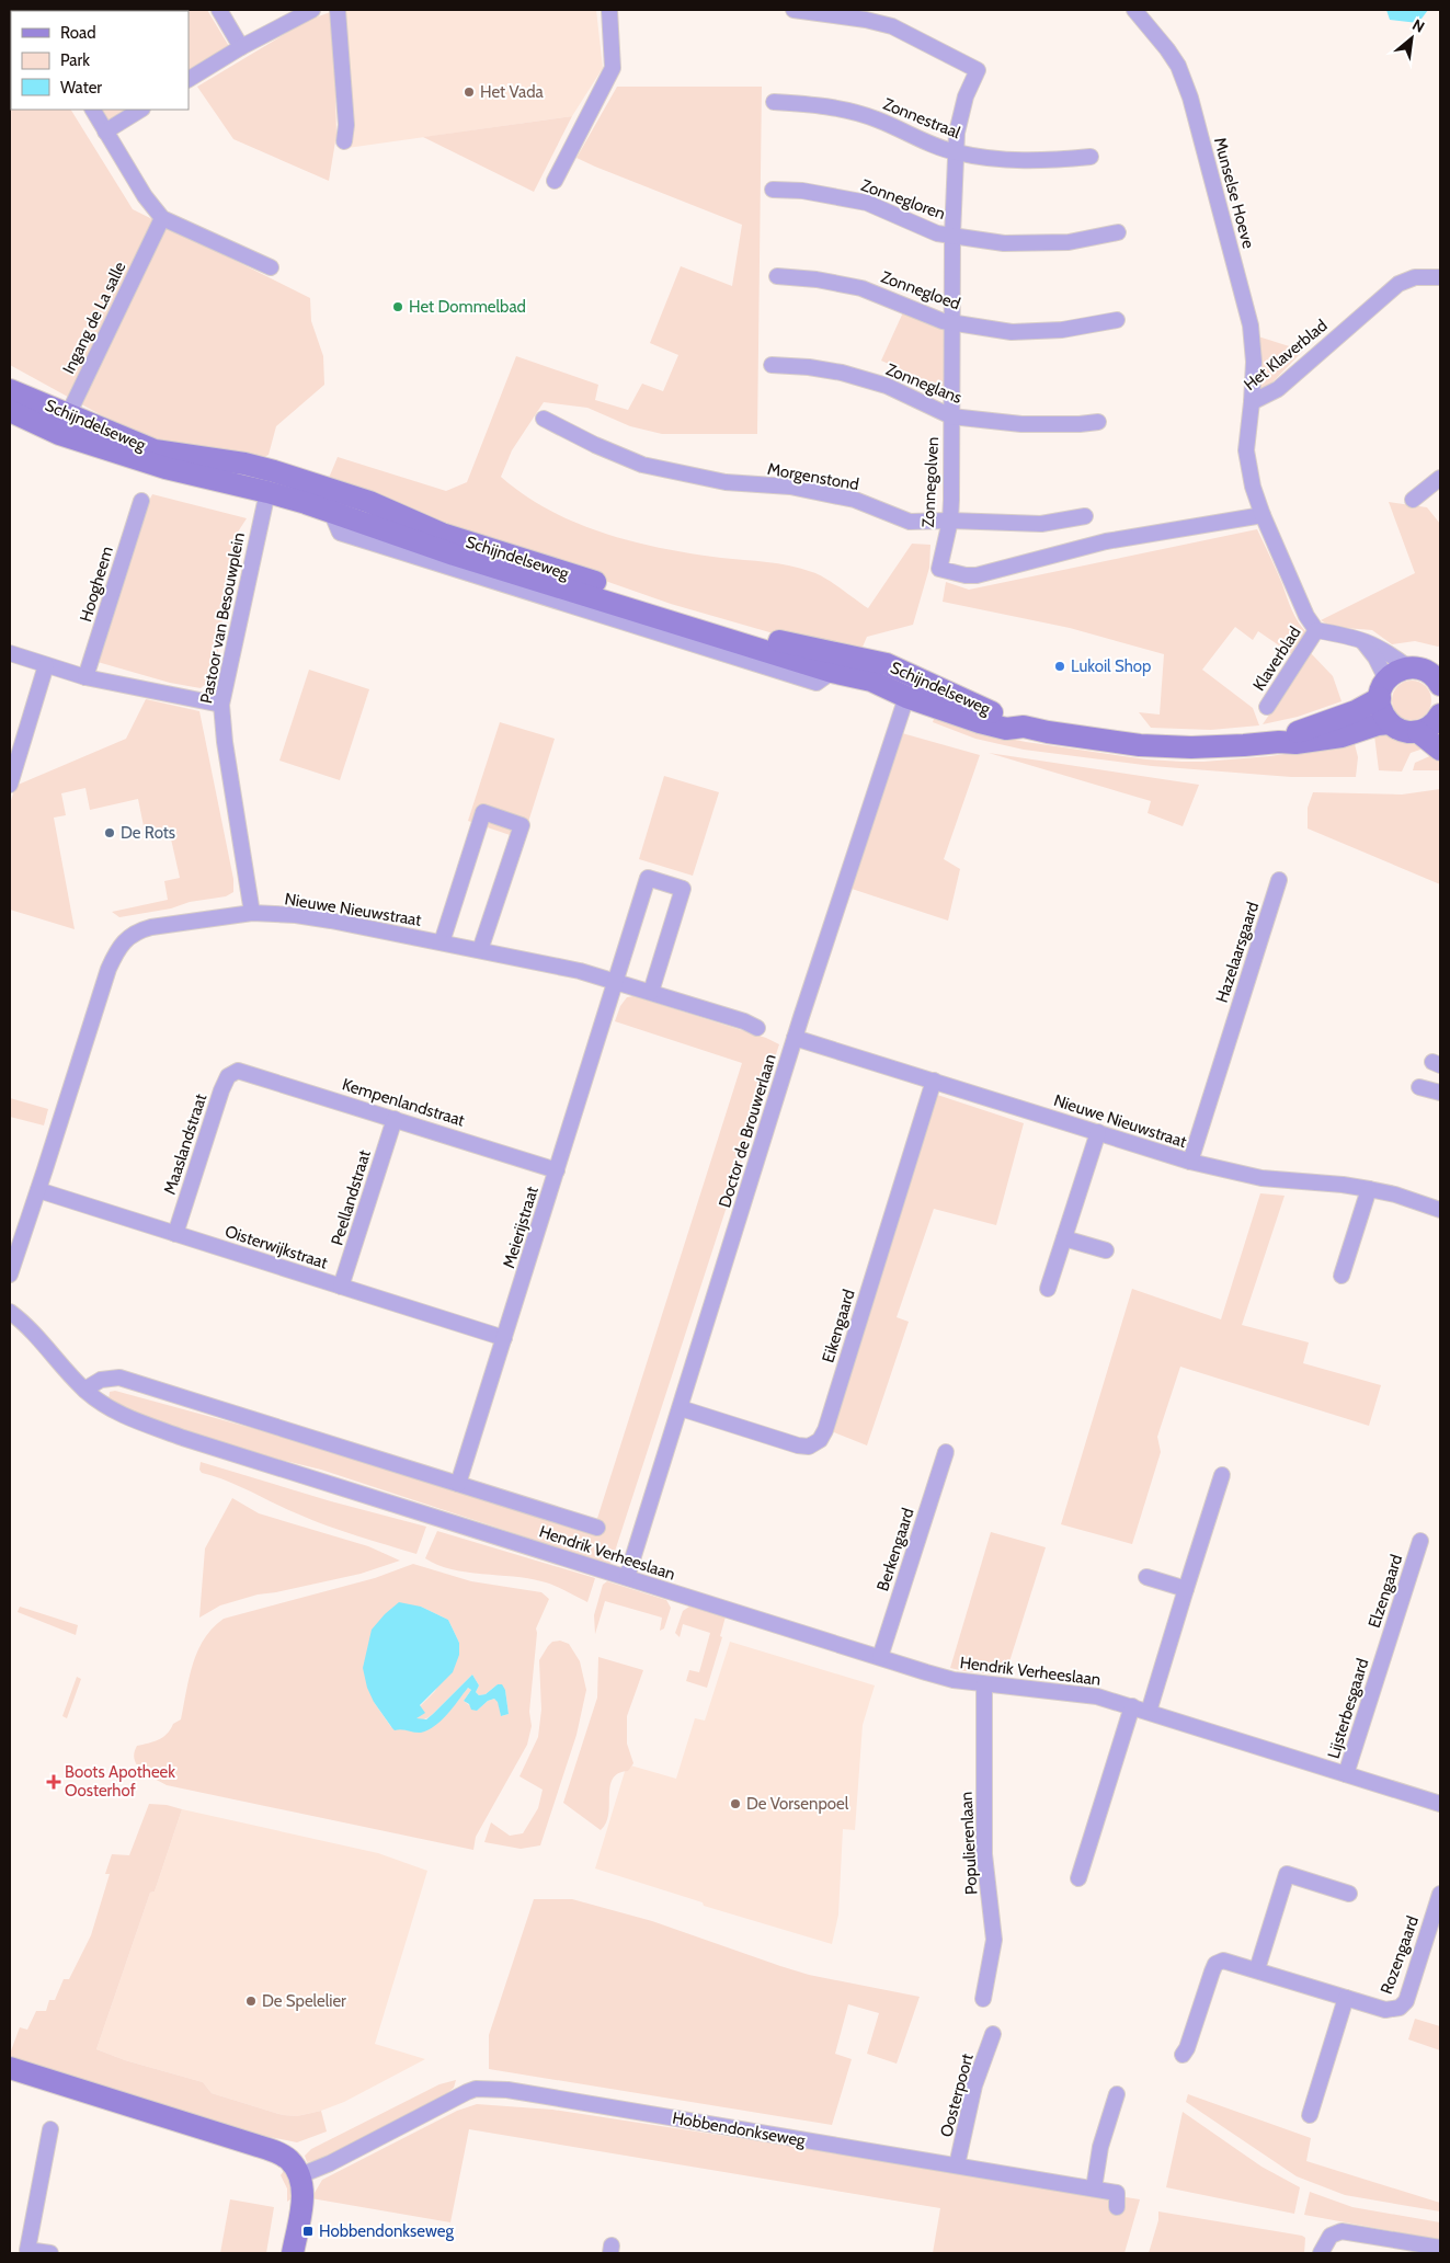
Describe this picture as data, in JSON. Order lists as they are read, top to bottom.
{
  "streets": {
    "main road": ["Schijndelseweg"],
    "street": [
      "Zonnestraal",
      "Munselse Hoeve",
      "Zonnegloren",
      "Zonnegloed",
      "Ingang de La salle",
      "Het Klaverblad",
      "Zonneglans",
      "Morgenstond",
      "Zonnegolven",
      "Hoogheem",
      "Pastoor van Besouwplein",
      "Klaverblad",
      "Nieuwe Nieuwstraat",
      "Hazelaarsgaard",
      "Kempenlandstraat",
      "Doctor de Brouwerlaan",
      "Maaslandstraat",
      "Peellandstraat",
      "Meierijstraat",
      "Oisterwijkstraat",
      "Eikengaard",
      "Berkengaard",
      "Hendrik Verheeslaan",
      "Elzengaard",
      "Lijsterbesgaard",
      "Populierenlaan",
      "Rozengaard",
      "Oosterpoort",
      "Hobbendonkseweg"
    ]
  },
  "crossings": [
    ["Zonnestraal", "Zonnegolven"],
    ["Munselse Hoeve", "Het Klaverblad"],
    ["Zonnegloren", "Zonnegolven"],
    ["Zonnegloed", "Zonnegolven"],
    ["Ingang de La salle", "Schijndelseweg"],
    ["Het Klaverblad", "Zonnegolven"],
    ["Het Klaverblad", "Klaverblad"],
    ["Zonneglans", "Zonnegolven"],
    ["Schijndelseweg", "Pastoor van Besouwplein"],
    ["Schijndelseweg", "Doctor de Brouwerlaan"],
    ["Morgenstond", "Zonnegolven"],
    ["Pastoor van Besouwplein", "Nieuwe Nieuwstraat"],
    ["Nieuwe Nieuwstraat", "Hazelaarsgaard"],
    ["Nieuwe Nieuwstraat", "Doctor de Brouwerlaan"],
    ["Nieuwe Nieuwstraat", "Meierijstraat"],
    ["Nieuwe Nieuwstraat", "Oisterwijkstraat"],
    ["Nieuwe Nieuwstraat", "Eikengaard"],
    ["Kempenlandstraat", "Maaslandstraat"],
    ["Kempenlandstraat", "Peellandstraat"],
    ["Kempenlandstraat", "Meierijstraat"],
    ["Doctor de Brouwerlaan", "Eikengaard"],
    ["Doctor de Brouwerlaan", "Hendrik Verheeslaan"],
    ["Maaslandstraat", "Oisterwijkstraat"],
    ["Peellandstraat", "Oisterwijkstraat"],
    ["Meierijstraat", "Oisterwijkstraat"],
    ["Meierijstraat", "Hendrik Verheeslaan"],
    ["Berkengaard", "Hendrik Verheeslaan"],
    ["Hendrik Verheeslaan", "Lijsterbesgaard"],
    ["Hendrik Verheeslaan", "Populierenlaan"],
    ["Elzengaard", "Lijsterbesgaard"],
    ["Oosterpoort", "Hobbendonkseweg"]
  ],
  "places": {
    "other": [
      "Het Vada",
      "Het Dommelbad",
      "Lukoil Shop",
      "De Rots",
      "De Vorsenpoel",
      "De Spelelier"
    ],
    "health": ["Boots Apotheek Oosterhof"],
    "transit": ["Hobbendonkseweg"]
  },
  "legend": ["Road", "Park", "Water"],
  "north": "top right"
}
